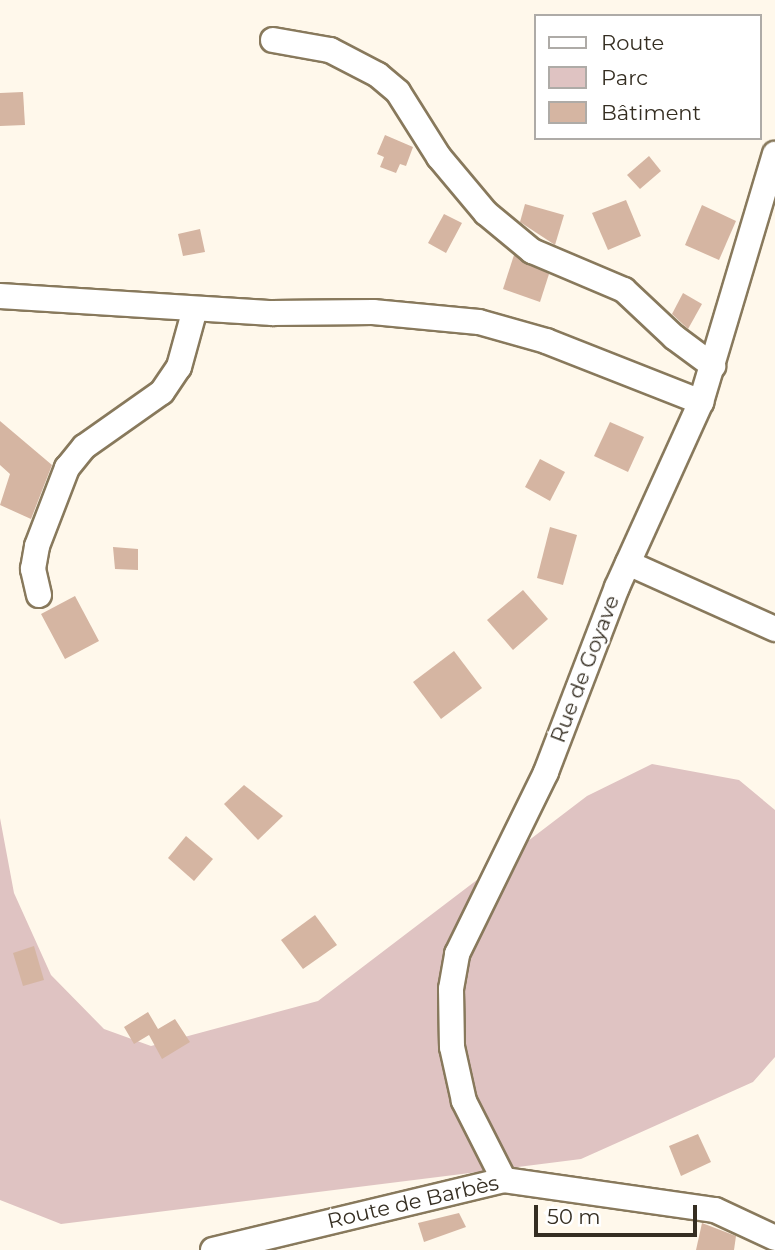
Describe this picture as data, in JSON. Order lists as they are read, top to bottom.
{
  "streets": {
    "street": ["Rue de Goyave", "Route de Barbès"]
  },
  "crossings": [
    ["Rue de Goyave", "Route de Barbès"]
  ],
  "legend": ["Route", "Parc", "Bâtiment"],
  "scale_bar": "50 m"
}
